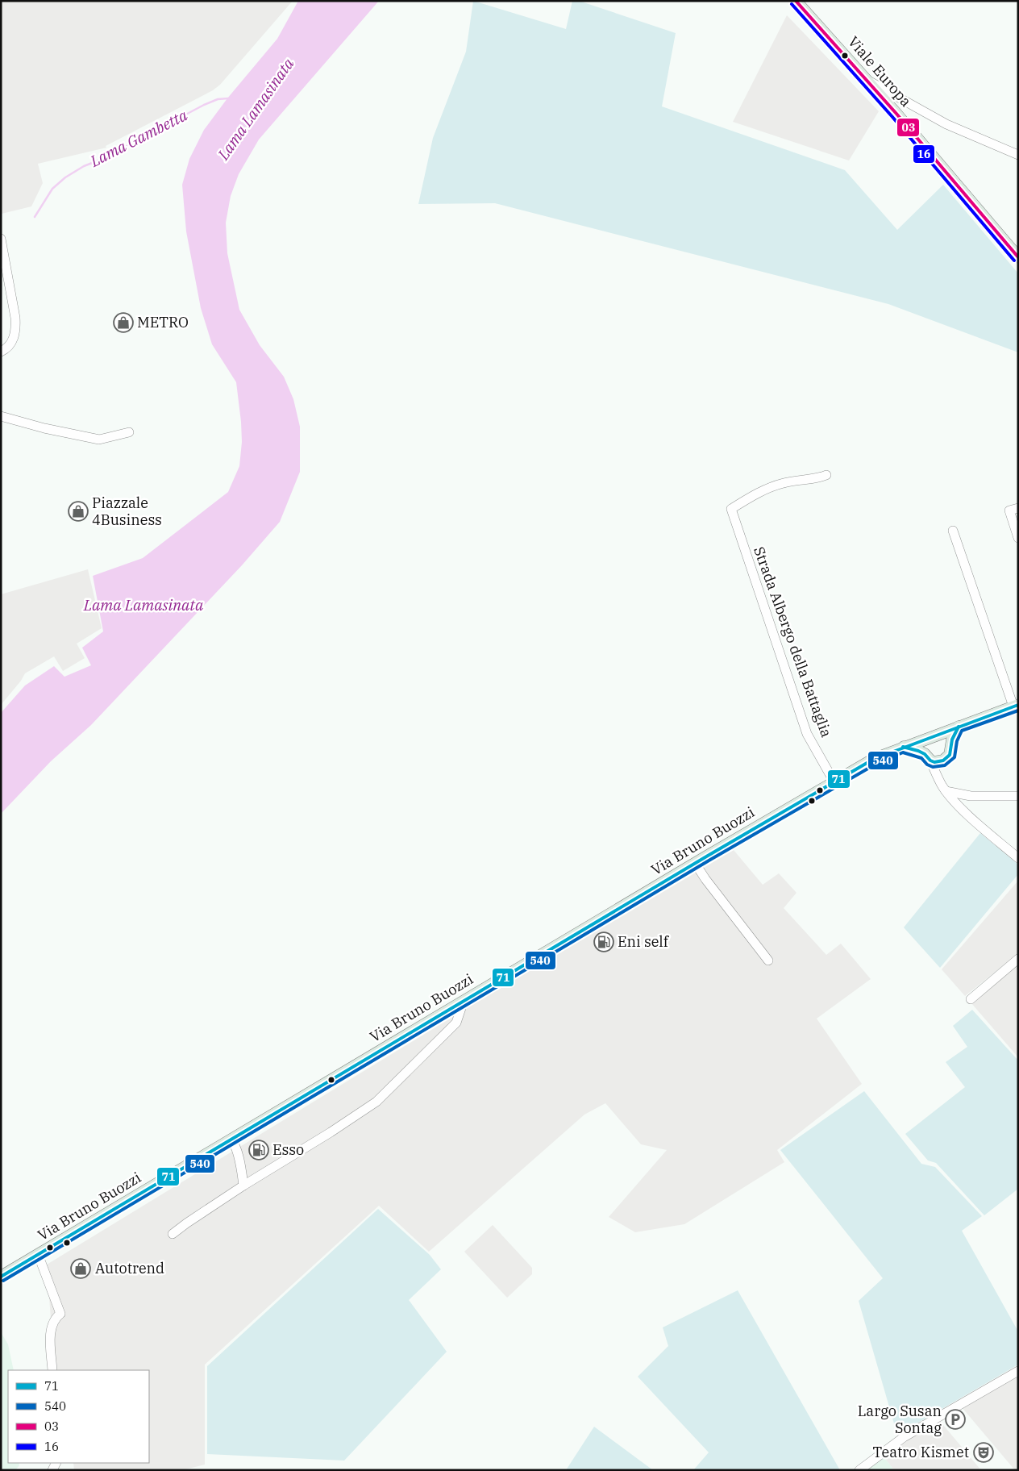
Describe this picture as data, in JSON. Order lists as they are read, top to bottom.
{
  "streets": {
    "main road": ["Viale Europa", "Via Bruno Buozzi"],
    "street": ["Strada Albergo della Battaglia"]
  },
  "crossings": [
    ["Strada Albergo della Battaglia", "Via Bruno Buozzi"]
  ],
  "water": ["Lama Lamasinata", "Lama Gambetta"],
  "places": {
    "shop": ["METRO", "Piazzale 4Business", "Autotrend"],
    "fuel station": ["Eni self", "Esso"],
    "parking": ["Largo Susan Sontag"],
    "theatre": ["Teatro Kismet"]
  },
  "lines": [
    "transit line 03",
    "transit line 16",
    "transit line 71",
    "transit line 540"
  ],
  "legend": [
    "71",
    "540",
    "03",
    "16"
  ]
}
